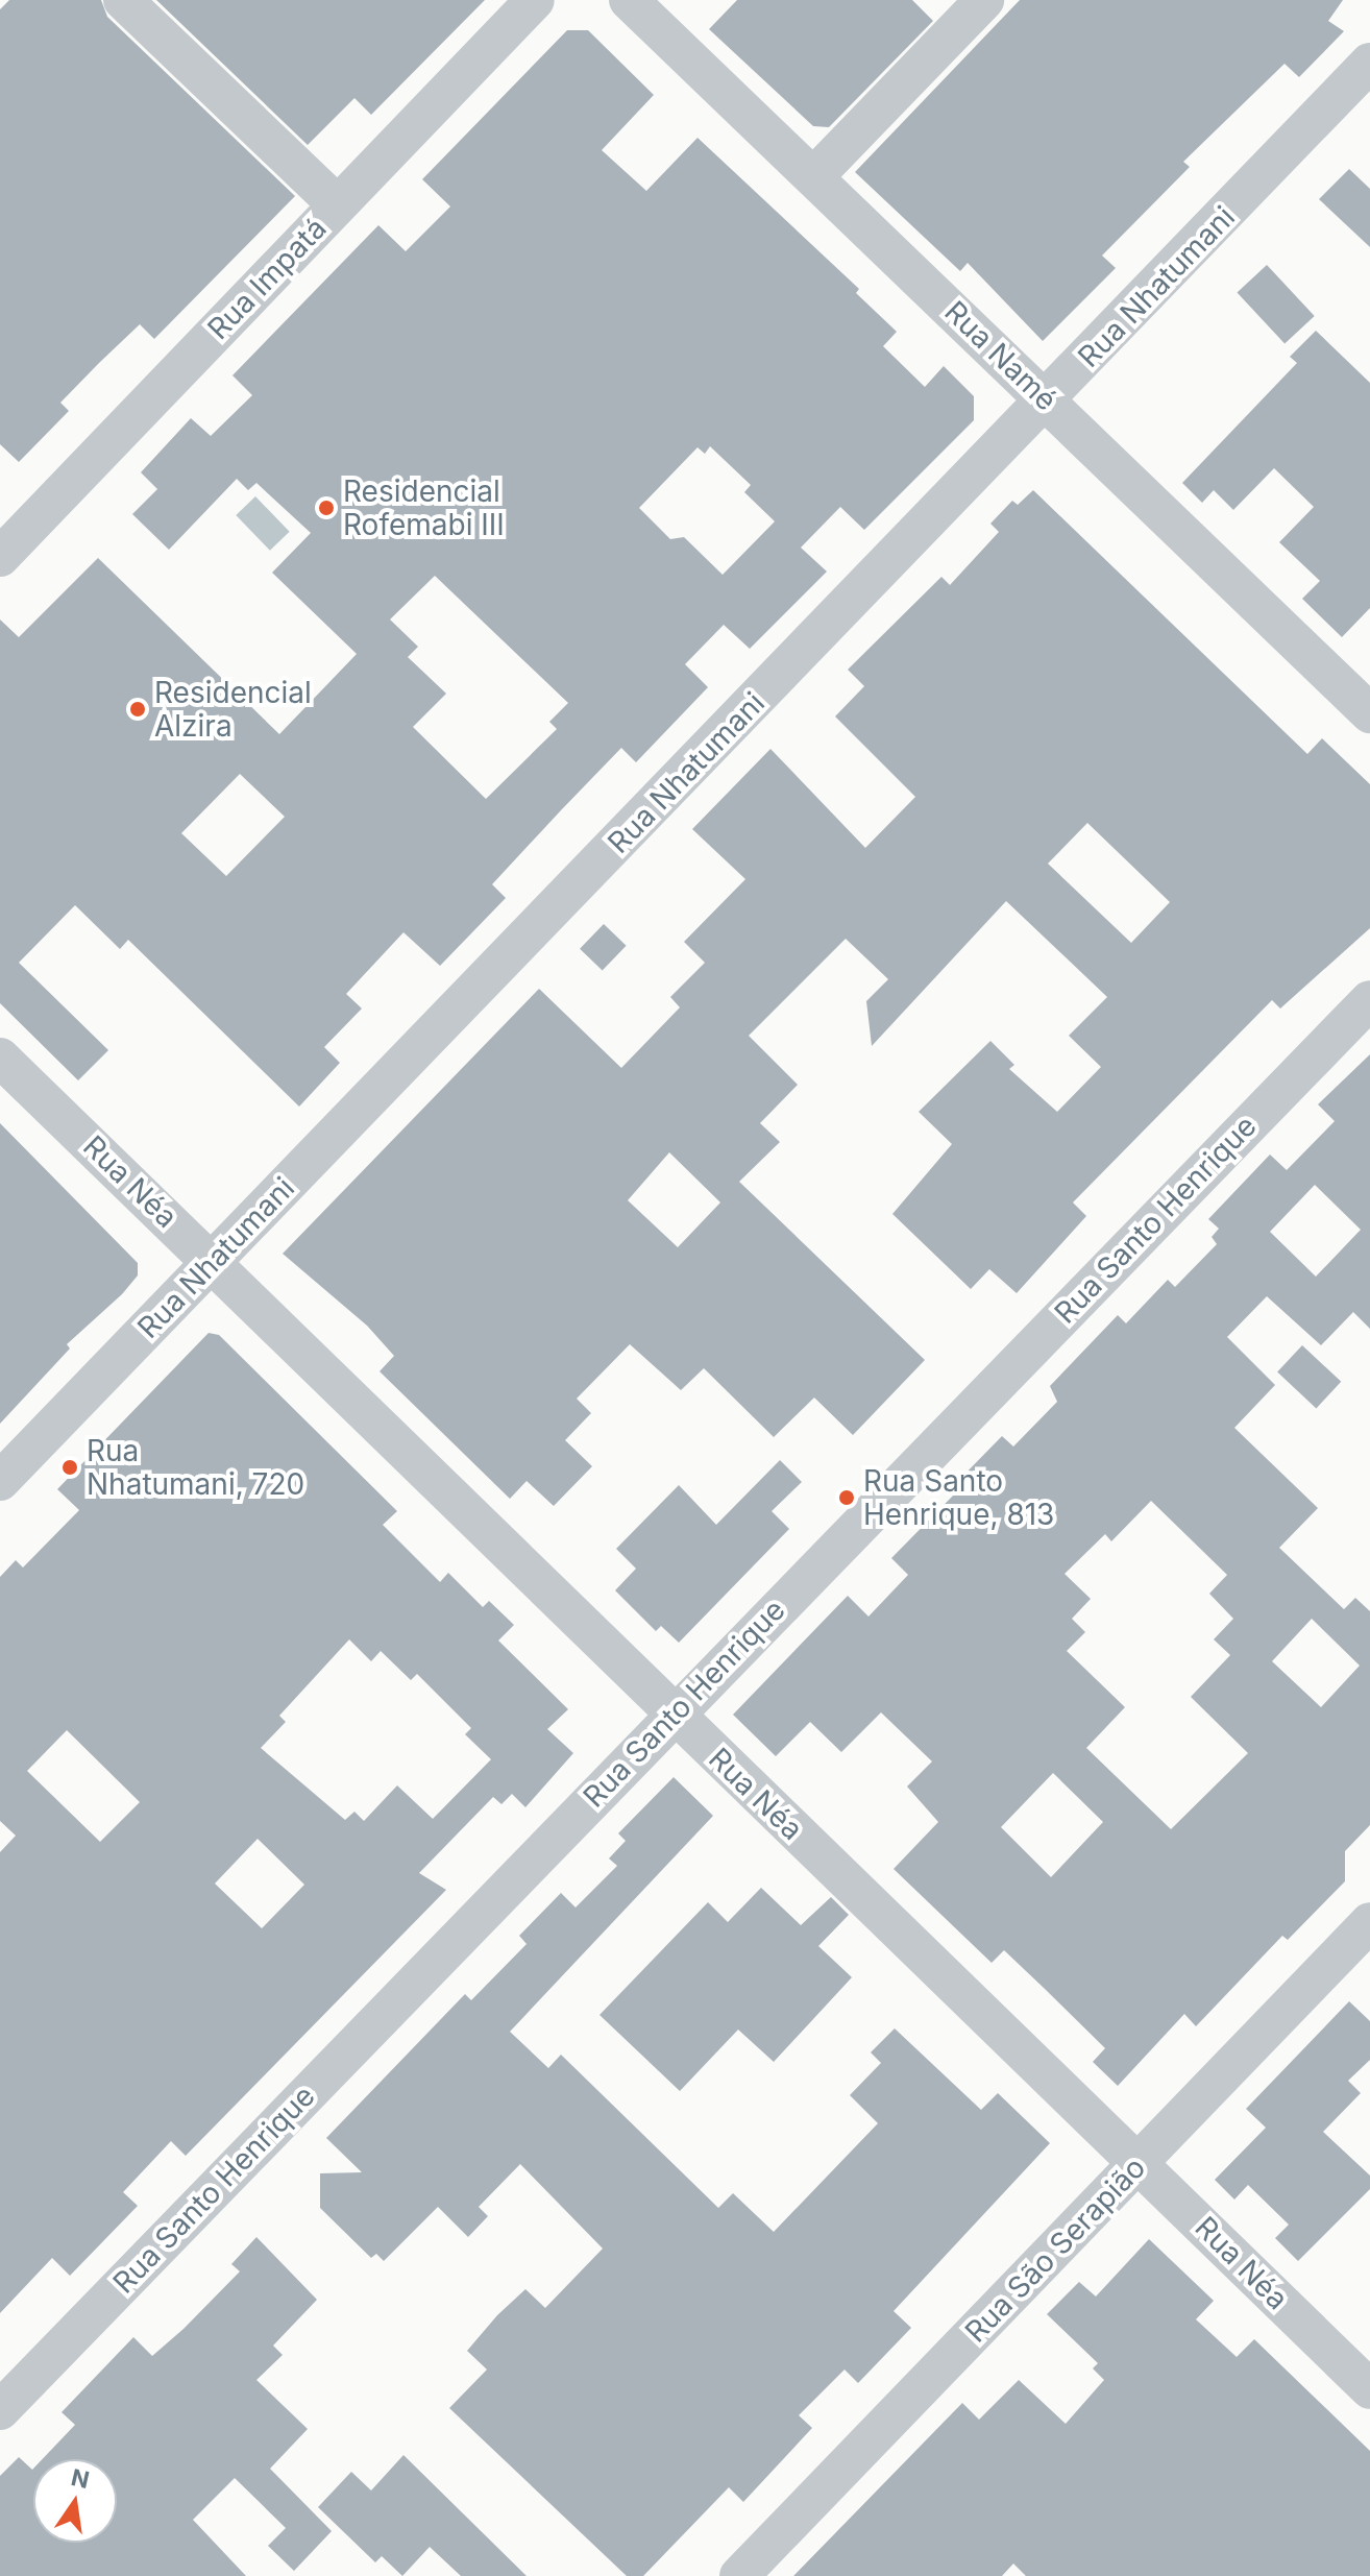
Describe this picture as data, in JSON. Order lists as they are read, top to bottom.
{
  "streets": {
    "street": [
      "Rua Impatá",
      "Rua Nhatumani",
      "Rua Namé",
      "Rua Néa",
      "Rua Santo Henrique",
      "Rua São Serapião"
    ]
  },
  "crossings": [
    ["Rua Nhatumani", "Rua Namé"],
    ["Rua Nhatumani", "Rua Néa"],
    ["Rua Néa", "Rua Santo Henrique"],
    ["Rua Néa", "Rua São Serapião"]
  ],
  "places": [
    "Residencial Rofemabi III",
    "Residencial Alzira",
    "Rua Nhatumani, 720",
    "Rua Santo Henrique, 813"
  ],
  "north": "top"
}
